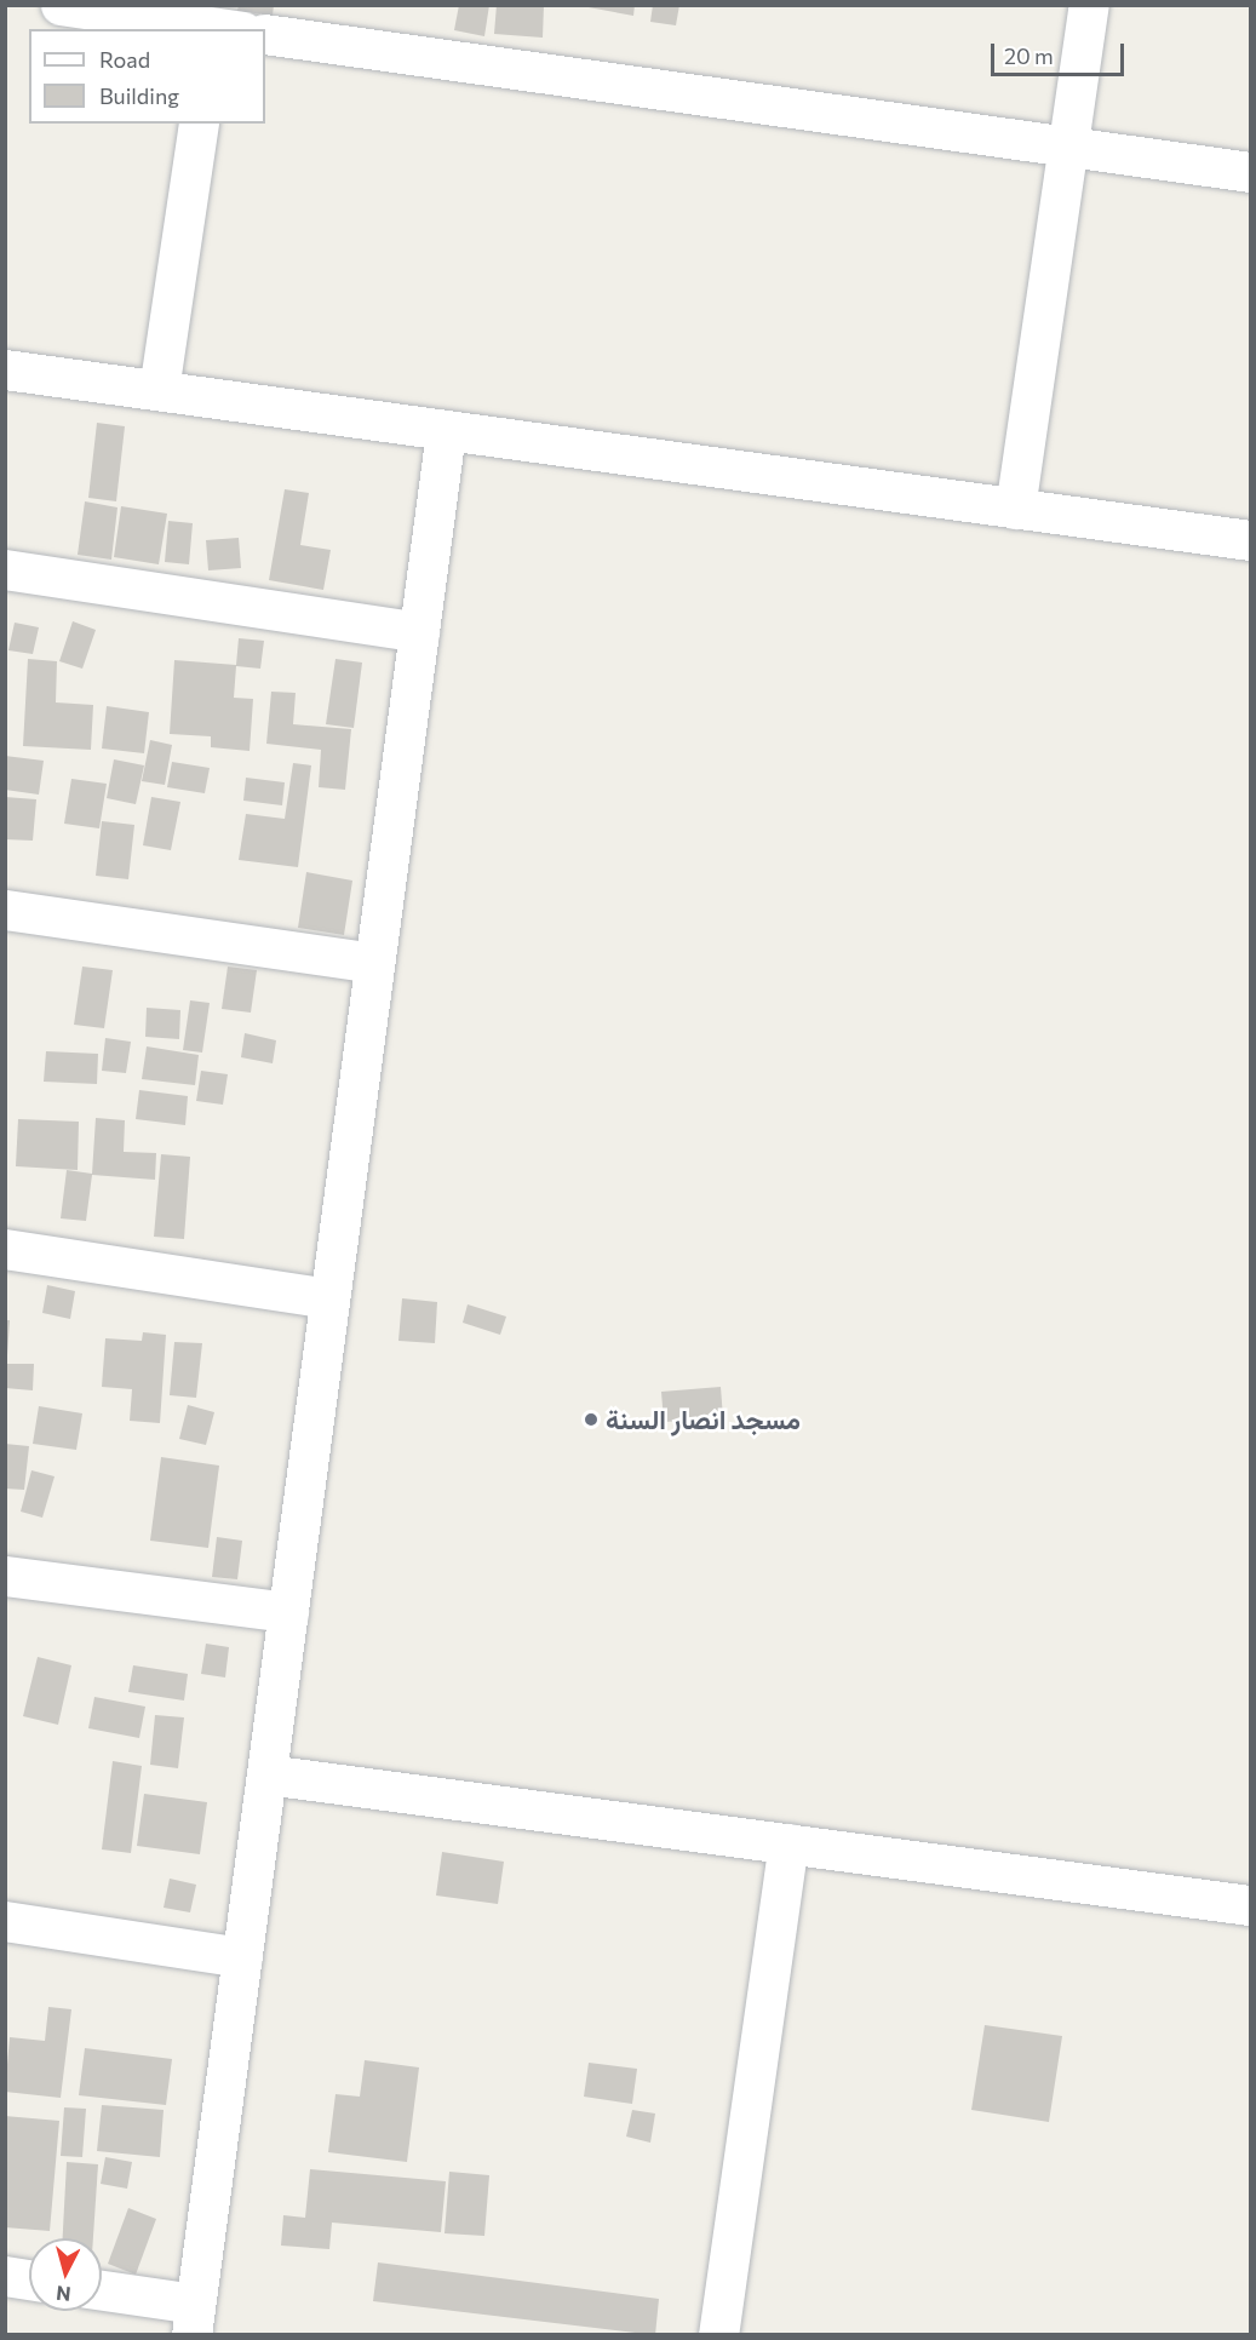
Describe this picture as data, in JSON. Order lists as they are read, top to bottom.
{
  "places": ["مسجد انصار السنة"],
  "legend": ["Road", "Building"],
  "scale_bar": "20 m",
  "north": "bottom"
}
